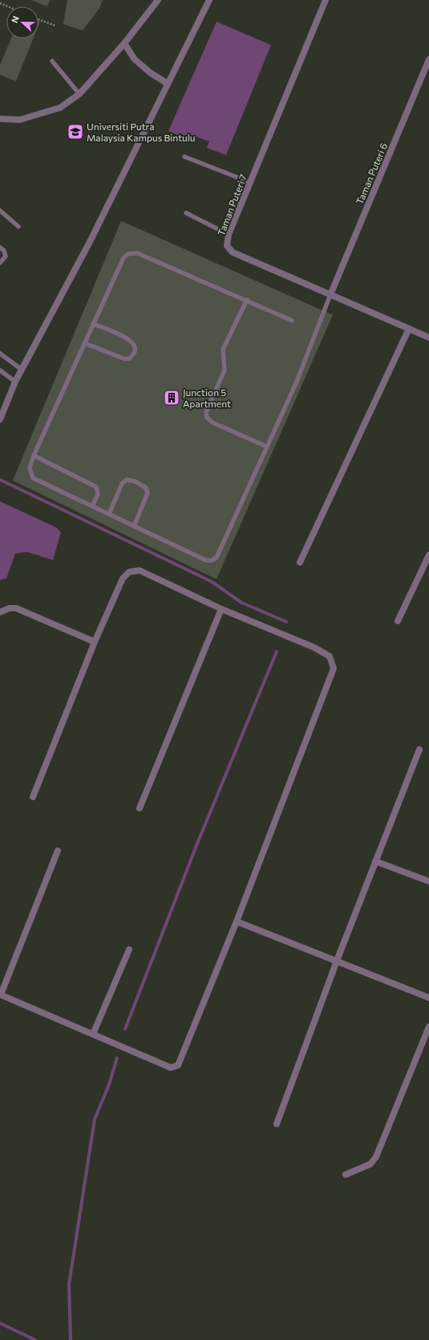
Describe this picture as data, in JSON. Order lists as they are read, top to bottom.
{
  "streets": {
    "street": ["Taman Puteri 6", "Taman Puteri 7"]
  },
  "crossings": [
    ["Taman Puteri 6", "Taman Puteri 7"]
  ],
  "places": {
    "school or university": ["Universiti Putra Malaysia Kampus Bintulu"],
    "building": ["Junction 5 Apartment"]
  },
  "north": "left"
}
